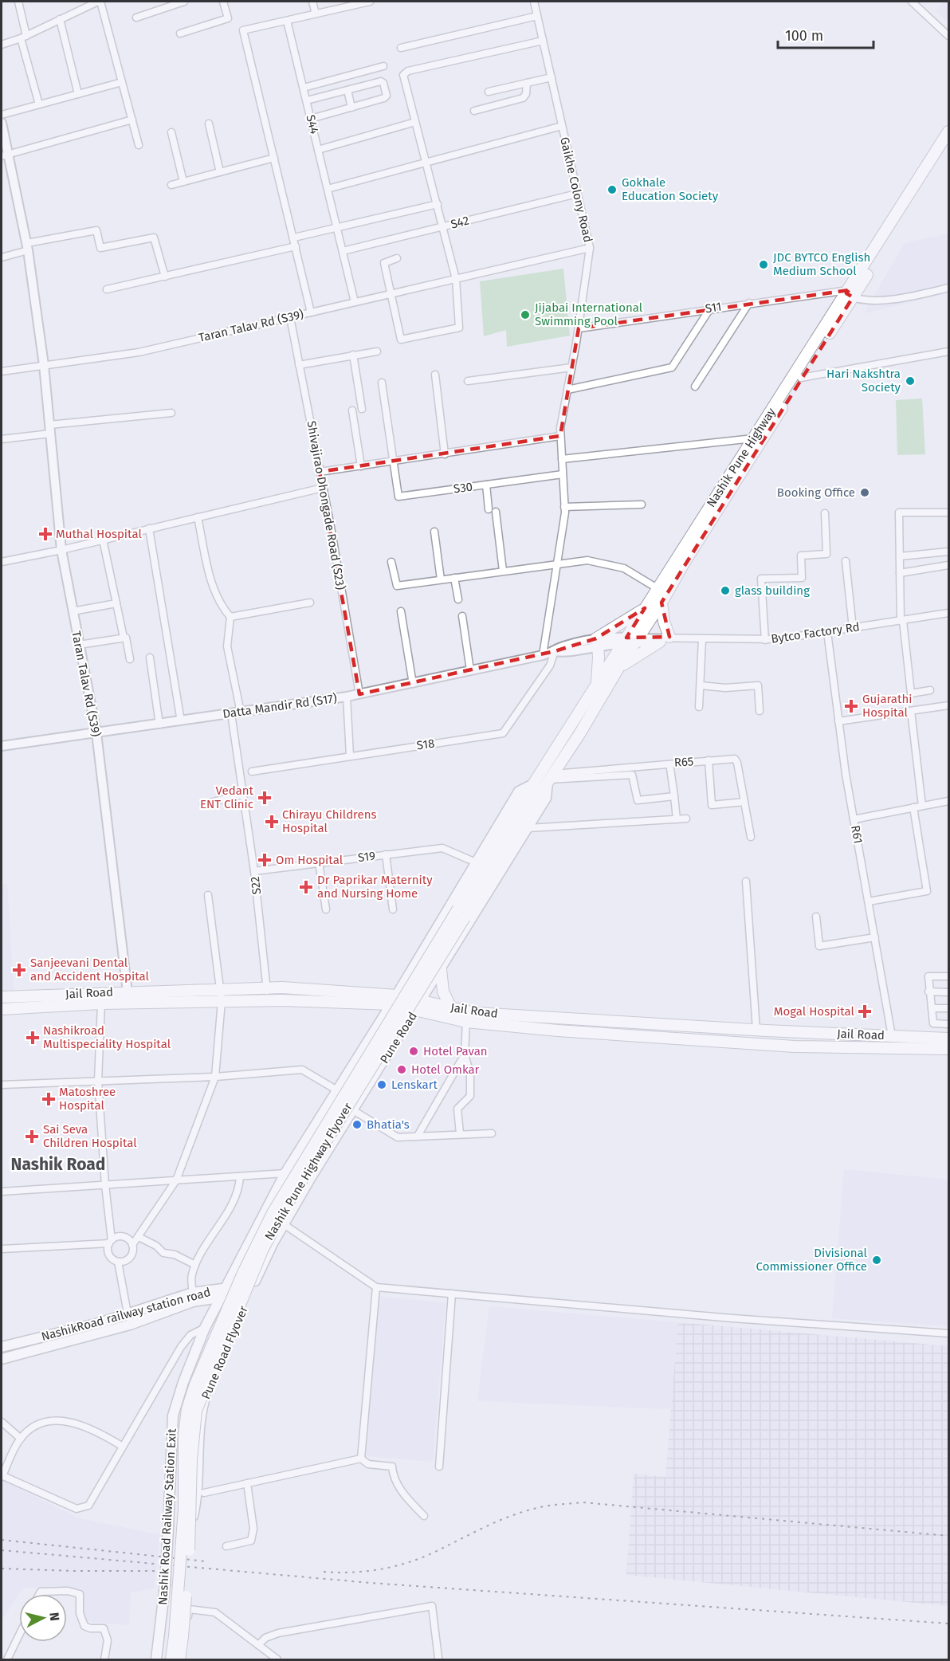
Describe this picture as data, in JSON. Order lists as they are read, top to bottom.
{
  "streets": {
    "main road": [
      "Nashik Pune Highway",
      "Jail Road",
      "Pune Road",
      "Nashik Pune Highway Flyover",
      "NashikRoad railway station road",
      "Pune Road Flyover",
      "Nashik Road Railway Station Exit"
    ],
    "street": [
      "S44",
      "Gaikhe Colony Road",
      "S42",
      "S11",
      "Taran Talav Rd (S39)",
      "S30",
      "Shivajirao Dhongade Road (S23)",
      "Bytco Factory Rd",
      "Datta Mandir Rd (S17)",
      "S18",
      "R65",
      "R61",
      "S19",
      "S22"
    ]
  },
  "crossings": [
    ["S44", "S42"],
    ["S44", "Taran Talav Rd (S39)"],
    ["Gaikhe Colony Road", "S42"],
    ["Gaikhe Colony Road", "S11"],
    ["Gaikhe Colony Road", "Taran Talav Rd (S39)"],
    ["Gaikhe Colony Road", "S30"],
    ["Gaikhe Colony Road", "Datta Mandir Rd (S17)"],
    ["S11", "Nashik Pune Highway"],
    ["Taran Talav Rd (S39)", "Shivajirao Dhongade Road (S23)"],
    ["Taran Talav Rd (S39)", "Datta Mandir Rd (S17)"],
    ["Taran Talav Rd (S39)", "Jail Road"],
    ["Nashik Pune Highway", "Bytco Factory Rd"],
    ["Nashik Pune Highway", "Datta Mandir Rd (S17)"],
    ["Nashik Pune Highway", "R65"],
    ["Nashik Pune Highway", "Pune Road"],
    ["Nashik Pune Highway", "Nashik Pune Highway Flyover"],
    ["Nashik Pune Highway", "Nashik Road Railway Station Exit"],
    ["Shivajirao Dhongade Road (S23)", "Datta Mandir Rd (S17)"],
    ["Bytco Factory Rd", "Datta Mandir Rd (S17)"],
    ["Bytco Factory Rd", "R61"],
    ["Datta Mandir Rd (S17)", "S18"],
    ["Datta Mandir Rd (S17)", "S22"],
    ["R65", "Pune Road"],
    ["R65", "Nashik Pune Highway Flyover"],
    ["R61", "Jail Road"],
    ["S19", "S22"],
    ["S19", "Nashik Road Railway Station Exit"],
    ["S22", "Jail Road"],
    ["Jail Road", "Pune Road"],
    ["Jail Road", "Nashik Road Railway Station Exit"],
    ["Pune Road", "Nashik Pune Highway Flyover"],
    ["Pune Road", "Pune Road Flyover"],
    ["Nashik Pune Highway Flyover", "Pune Road Flyover"],
    ["Nashik Pune Highway Flyover", "Nashik Road Railway Station Exit"],
    ["NashikRoad railway station road", "Nashik Road Railway Station Exit"]
  ],
  "districts": ["Nashik Road"],
  "places": {
    "other": [
      "Gokhale Education Society",
      "JDC BYTCO English Medium School",
      "Jijabai International Swimming Pool",
      "Hari Nakshtra Society",
      "Booking Office",
      "glass building",
      "Hotel Pavan",
      "Hotel Omkar",
      "Lenskart",
      "Bhatia's",
      "Divisional Commissioner Office"
    ],
    "health": [
      "Muthal Hospital",
      "Gujarathi Hospital",
      "Vedant ENT Clinic",
      "Chirayu Childrens Hospital",
      "Om Hospital",
      "Dr Paprikar Maternity and Nursing Home",
      "Sanjeevani Dental and Accident Hospital",
      "Mogal Hospital",
      "Nashikroad Multispeciality Hospital",
      "Matoshree Hospital",
      "Sai Seva Children Hospital"
    ]
  },
  "scale_bar": "100 m",
  "north": "right"
}
